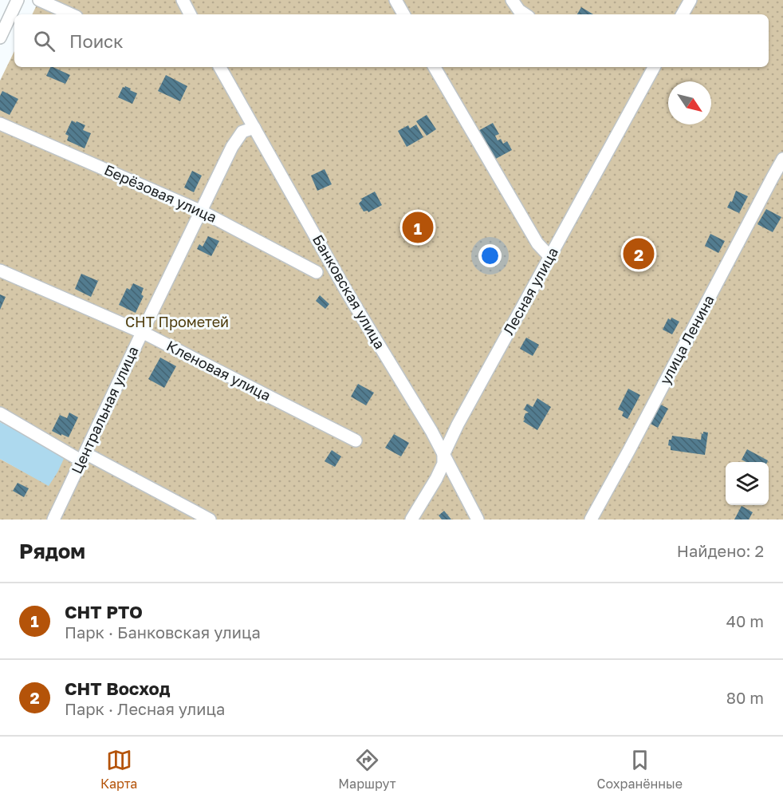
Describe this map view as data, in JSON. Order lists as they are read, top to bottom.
{
  "streets": {
    "street": [
      "Берёзовая улица",
      "Лесная улица",
      "Банковская улица",
      "улица Ленина",
      "Кленовая улица",
      "Центральная улица"
    ]
  },
  "crossings": [
    ["Берёзовая улица", "Центральная улица"],
    ["Лесная улица", "Банковская улица"],
    ["Банковская улица", "Центральная улица"],
    ["Кленовая улица", "Центральная улица"]
  ],
  "parks": ["СНТ Прометей"],
  "north": "bottom right",
  "page": {
    "search": "Поиск",
    "pins": ["1", "2"],
    "heading": ["Рядом", "Найдено: 2"],
    "list": [
      {
        "mark": "1",
        "name": "СНТ РТО",
        "note": "Парк · Банковская улица",
        "value": "40 m"
      },
      {
        "mark": "2",
        "name": "СНТ Восход",
        "note": "Парк · Лесная улица",
        "value": "80 m"
      }
    ],
    "nav": ["Карта", "Маршрут", "Сохранённые"]
  }
}
